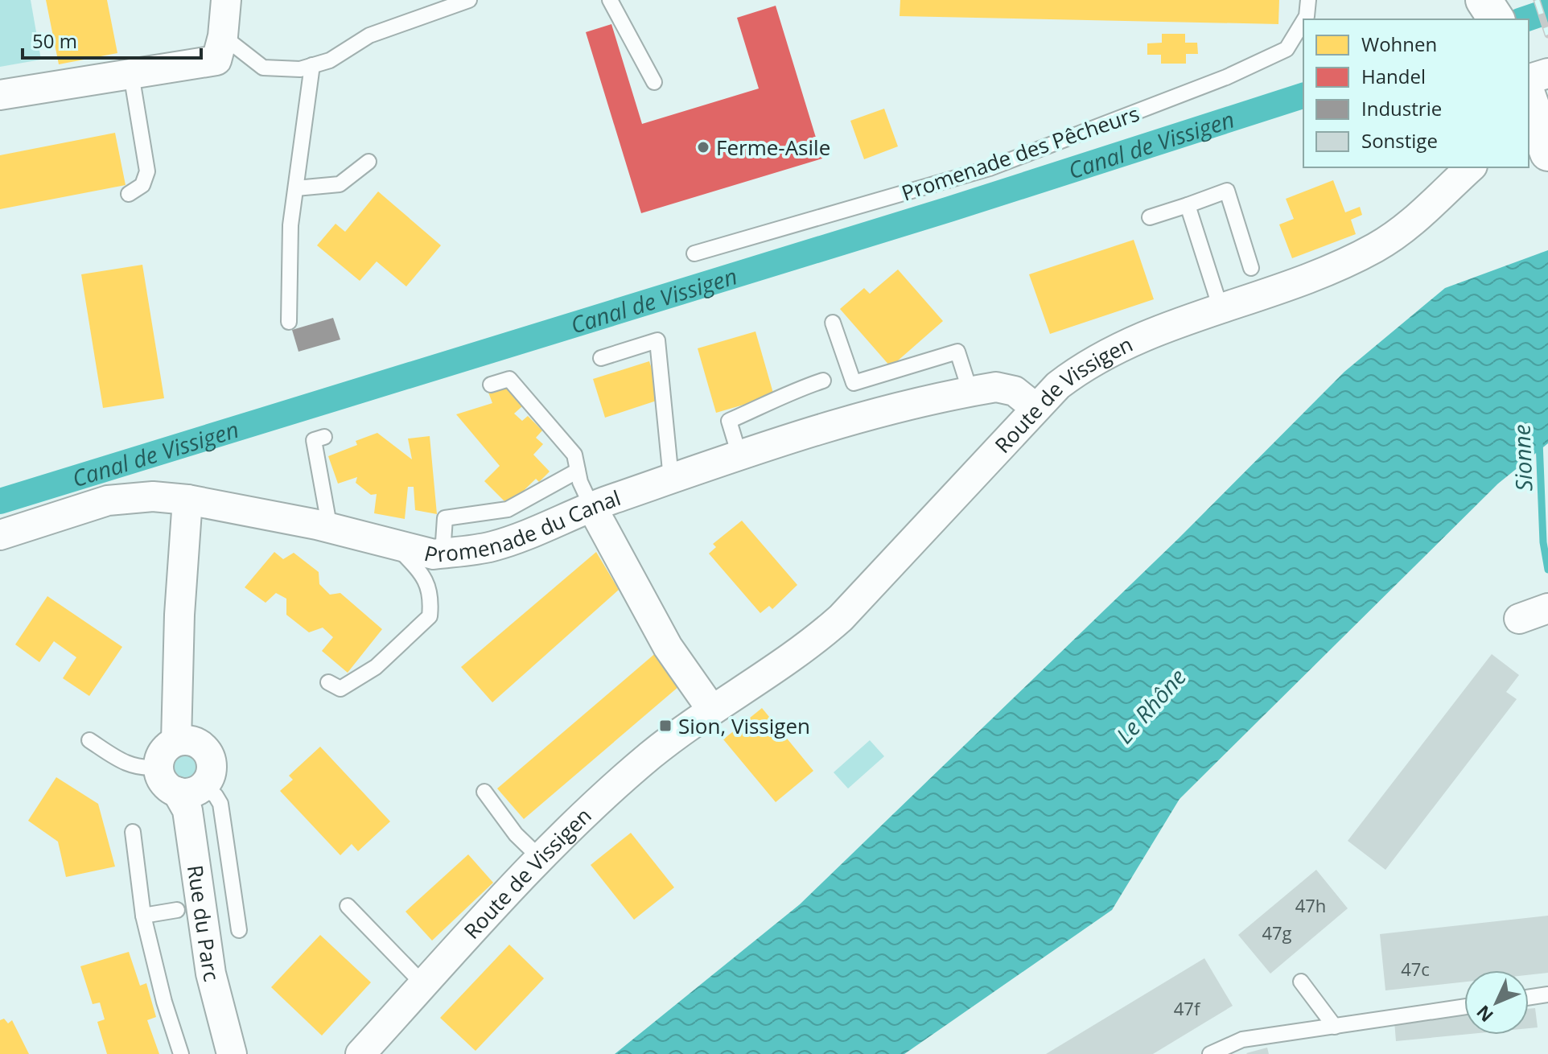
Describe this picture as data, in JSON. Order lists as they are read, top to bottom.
{
  "streets": {
    "street": ["Route de Vissigen", "Promenade du Canal", "Rue du Parc"],
    "lane": ["Promenade des Pêcheurs"]
  },
  "crossings": [
    ["Route de Vissigen", "Promenade du Canal"]
  ],
  "water": ["Canal de Vissigen", "Sionne", "Le Rhône"],
  "places": {
    "other": ["Ferme-Asile"],
    "transit": ["Sion, Vissigen"]
  },
  "house_numbers": [
    "47h",
    "47g",
    "47c",
    "47f"
  ],
  "legend": [
    "Wohnen",
    "Handel",
    "Industrie",
    "Sonstige"
  ],
  "scale_bar": "50 m",
  "north": "bottom left"
}
